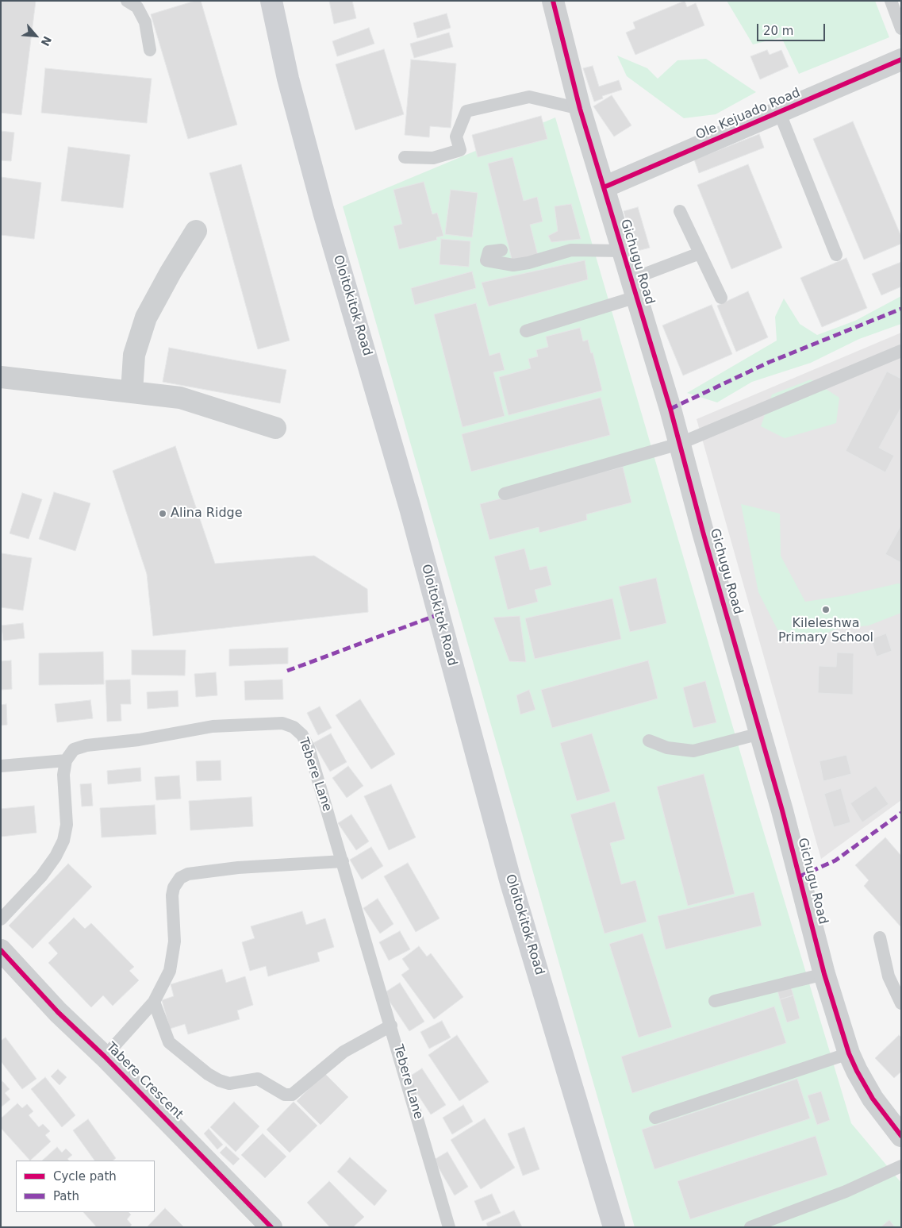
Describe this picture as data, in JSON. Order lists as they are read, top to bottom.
{
  "streets": {
    "main road": ["Oloitokitok Road"],
    "street": ["Ole Kejuado Road", "Gichugu Road", "Tabere Crescent"],
    "lane": ["Tebere Lane"]
  },
  "crossings": [
    ["Ole Kejuado Road", "Gichugu Road"]
  ],
  "places": ["Alina Ridge", "Kileleshwa Primary School"],
  "legend": ["Cycle path", "Path"],
  "scale_bar": "20 m",
  "north": "bottom right"
}
